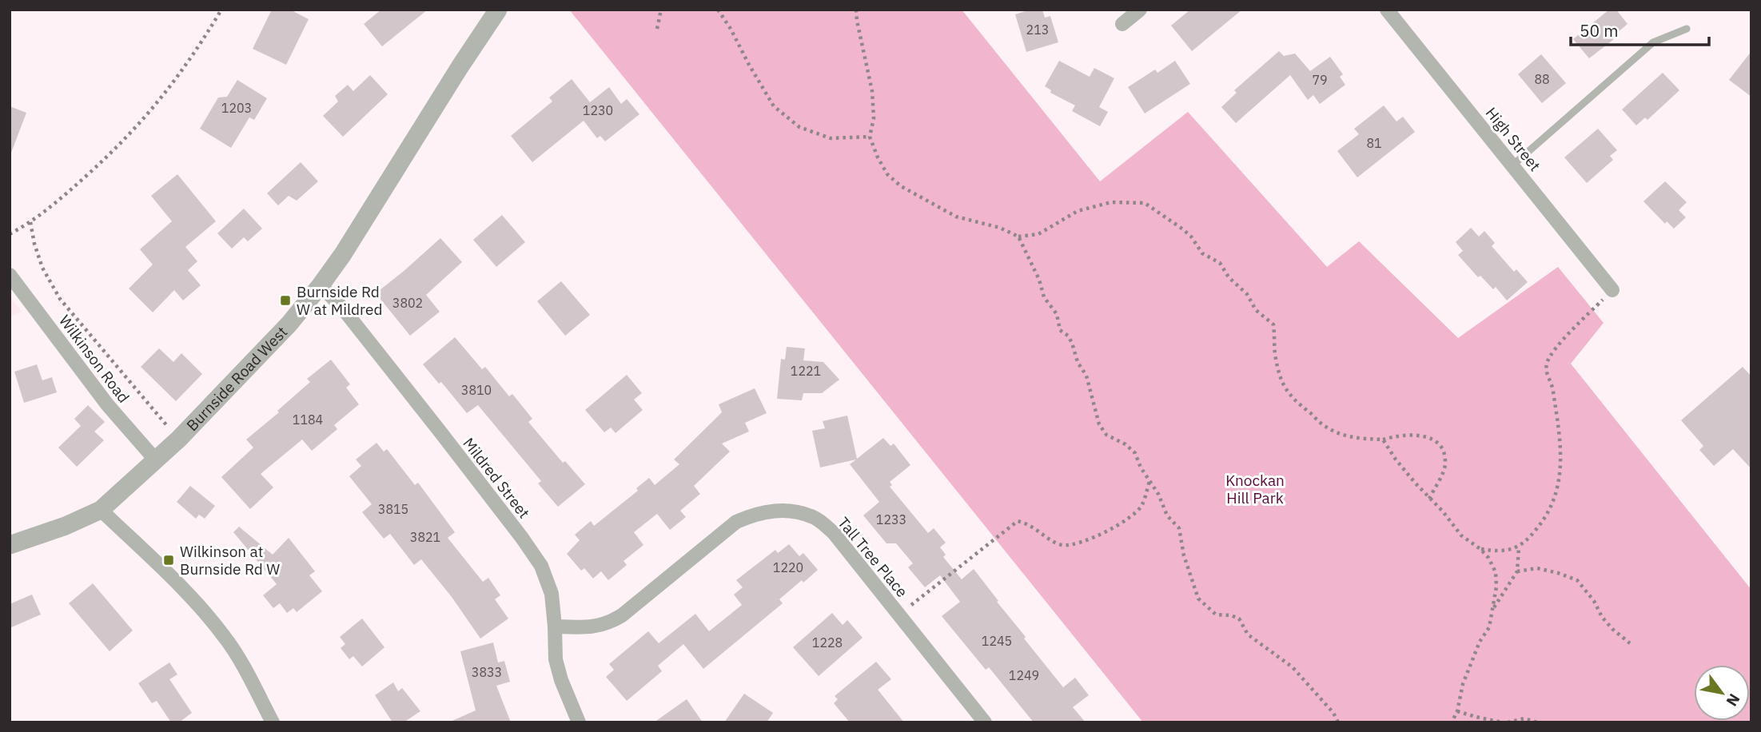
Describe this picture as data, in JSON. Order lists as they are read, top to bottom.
{
  "streets": {
    "street": [
      "High Street",
      "Wilkinson Road",
      "Burnside Road West",
      "Mildred Street",
      "Tall Tree Place"
    ]
  },
  "crossings": [
    ["Wilkinson Road", "Burnside Road West"],
    ["Burnside Road West", "Mildred Street"],
    ["Mildred Street", "Tall Tree Place"]
  ],
  "parks": ["Knockan Hill Park"],
  "places": {
    "transit": ["Burnside Rd W at Mildred", "Wilkinson at Burnside Rd W"]
  },
  "house_numbers": [
    "213",
    "88",
    "79",
    "1203",
    "1230",
    "81",
    "3802",
    "1221",
    "3810",
    "1184",
    "3815",
    "1233",
    "3821",
    "1220",
    "1245",
    "1228",
    "3833",
    "1249"
  ],
  "scale_bar": "50 m",
  "north": "bottom right"
}
